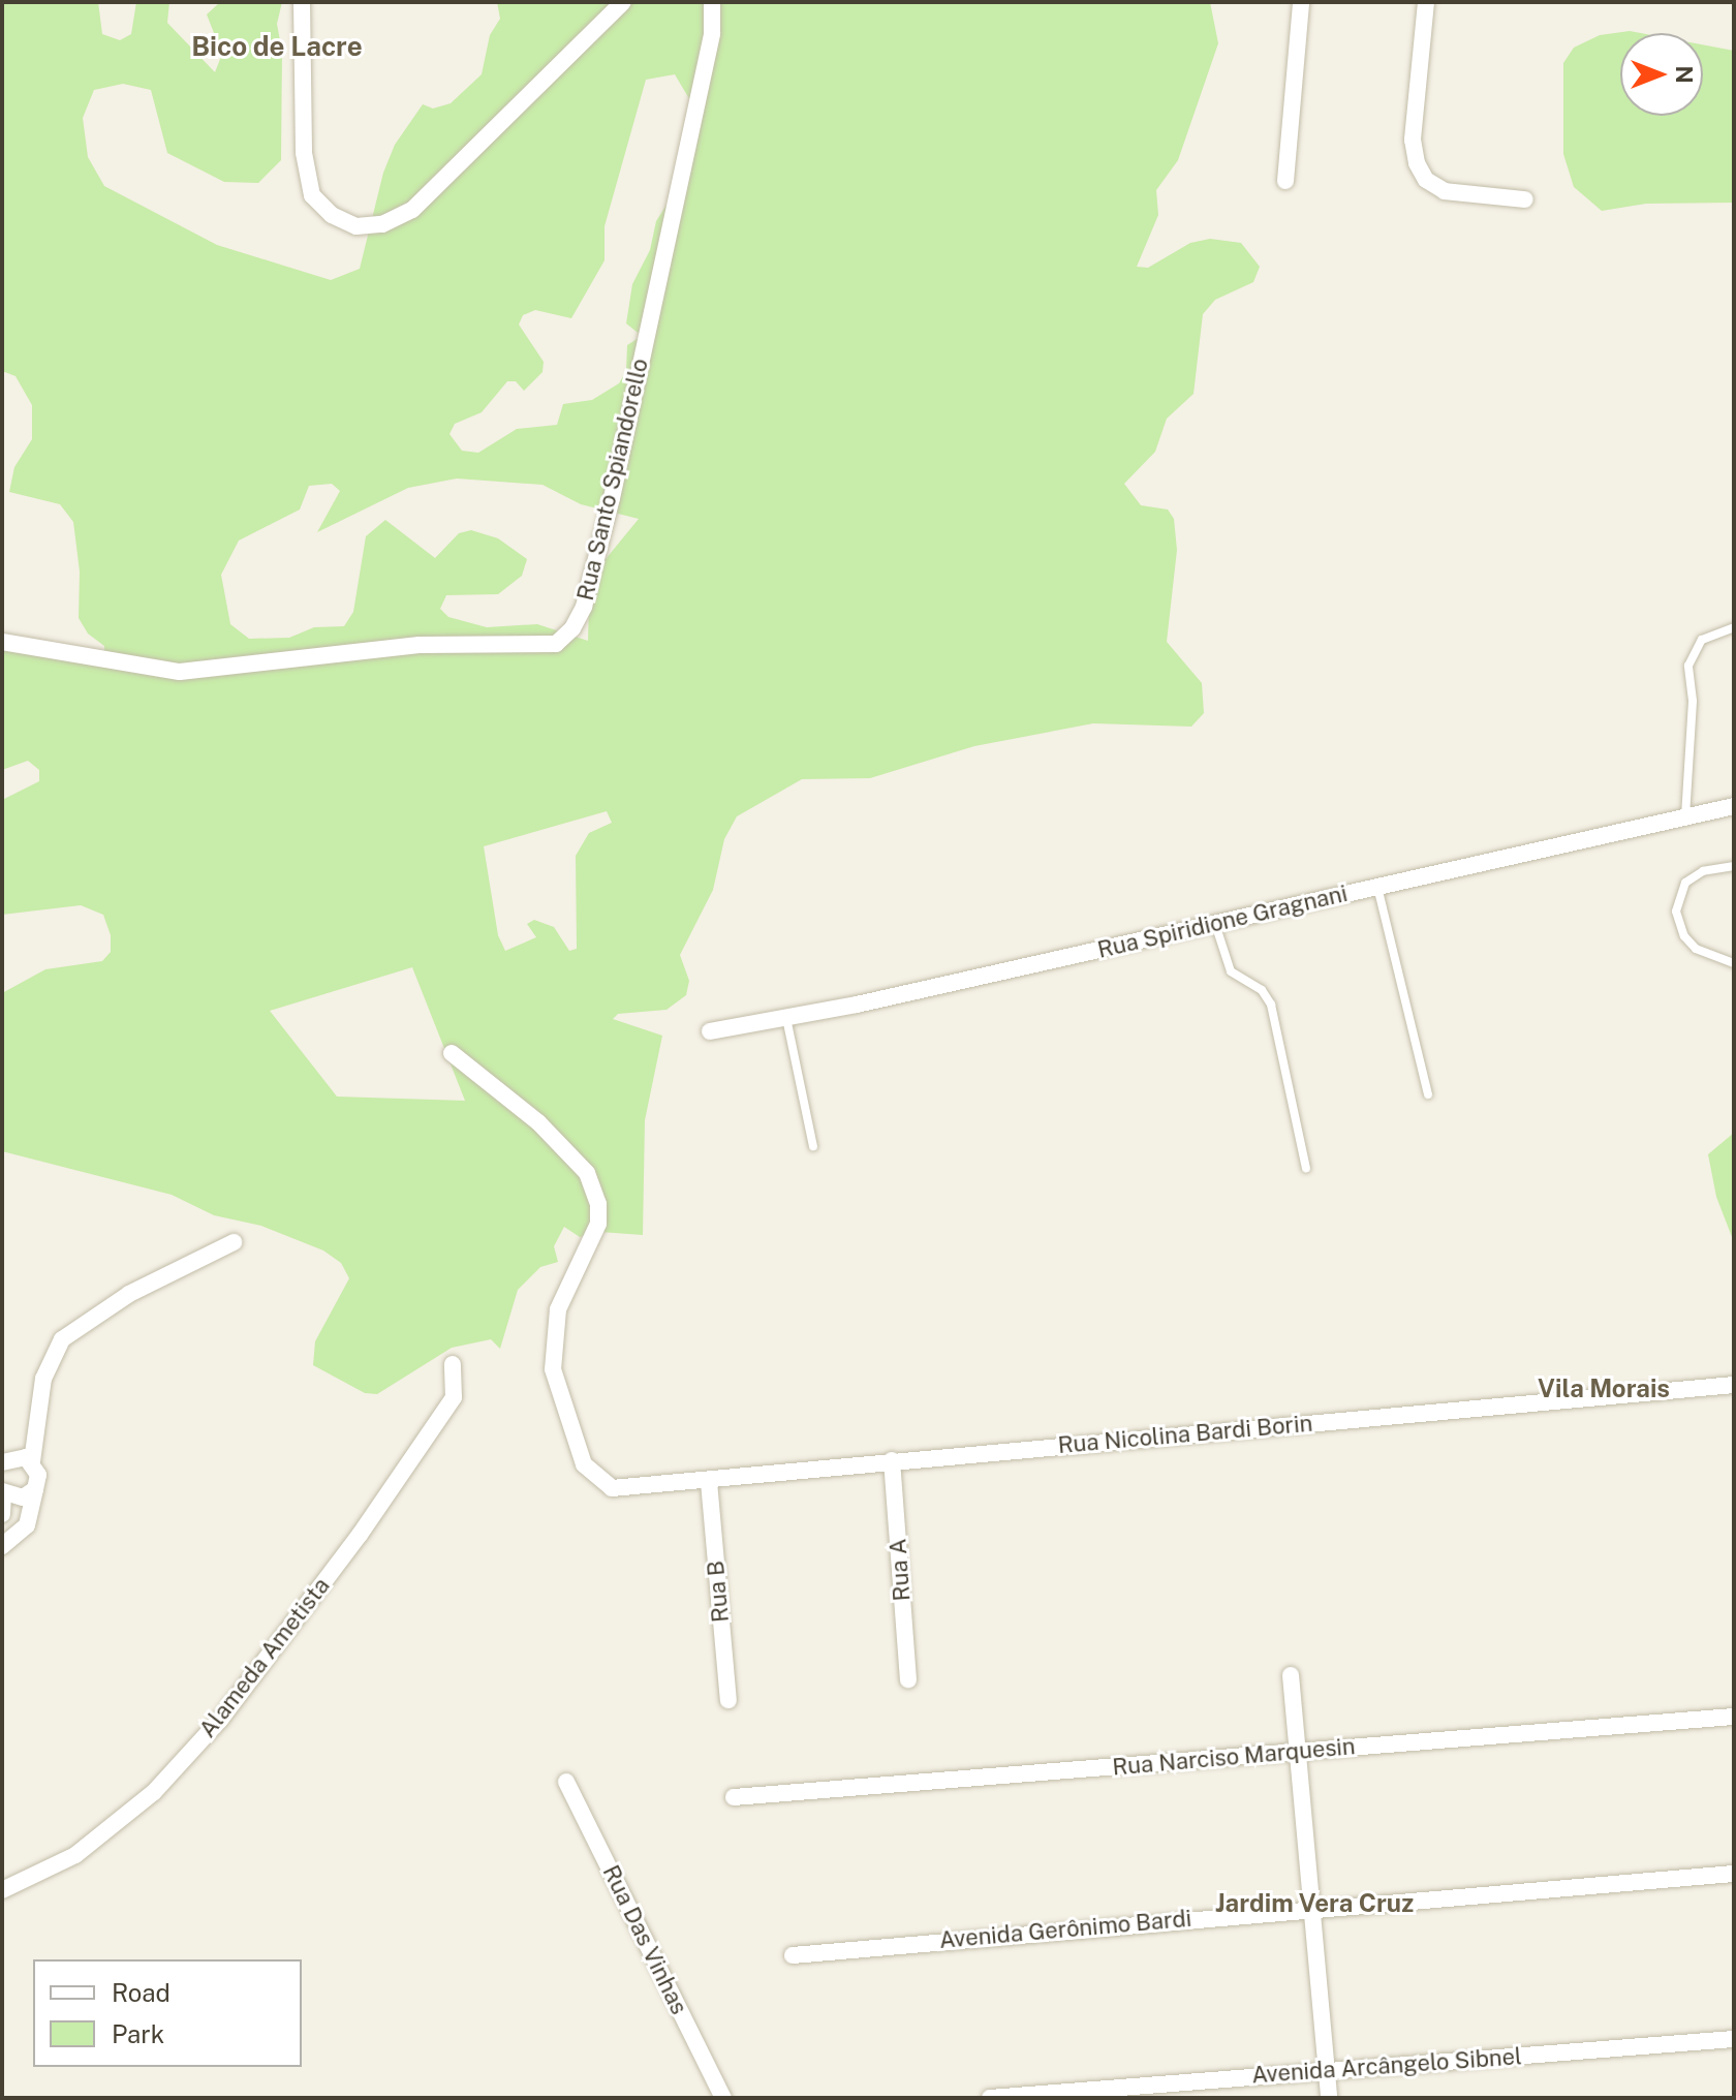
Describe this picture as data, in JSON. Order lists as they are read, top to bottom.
{
  "streets": {
    "street": [
      "Rua Santo Spiandorello",
      "Rua Spiridione Gragnani",
      "Rua Nicolina Bardi Borin",
      "Rua A",
      "Rua B",
      "Alameda Ametista",
      "Rua Narciso Marquesin",
      "Avenida Gerônimo Bardi",
      "Rua Das Vinhas",
      "Avenida Arcângelo Sibnel"
    ]
  },
  "crossings": [
    ["Rua Nicolina Bardi Borin", "Rua A"],
    ["Rua Nicolina Bardi Borin", "Rua B"]
  ],
  "districts": ["Bico de Lacre", "Vila Morais", "Jardim Vera Cruz"],
  "legend": ["Road", "Park"],
  "north": "right"
}
